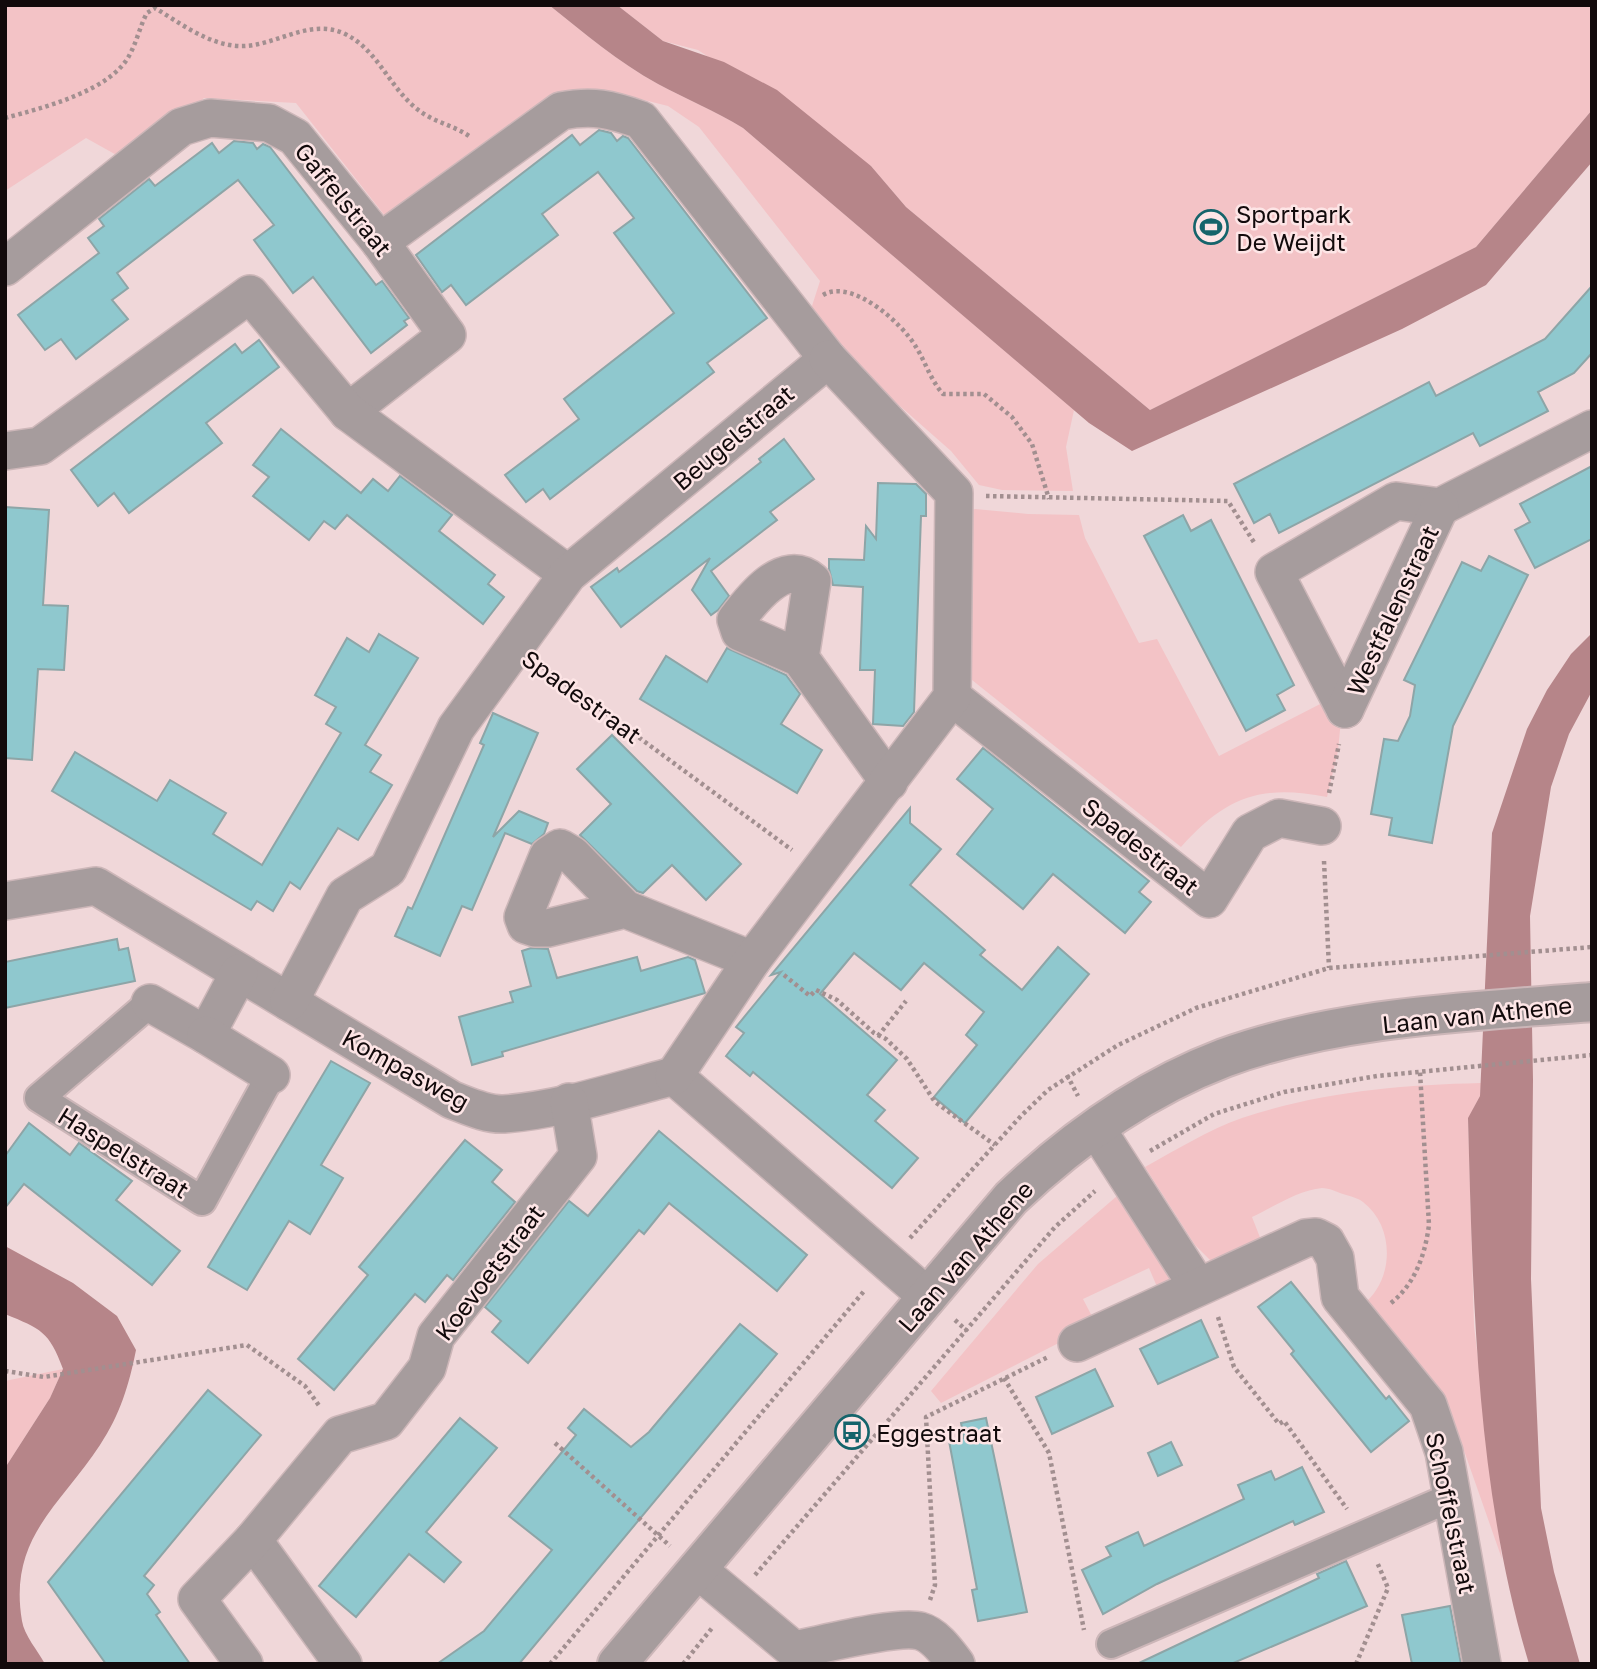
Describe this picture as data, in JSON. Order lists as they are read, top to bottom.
{
  "streets": {
    "street": [
      "Gaffelstraat",
      "Beugelstraat",
      "Westfalenstraat",
      "Spadestraat",
      "Laan van Athene",
      "Kompasweg",
      "Haspelstraat",
      "Koevoetstraat",
      "Schoffelstraat"
    ]
  },
  "crossings": [
    ["Beugelstraat", "Spadestraat"],
    ["Beugelstraat", "Kompasweg"],
    ["Kompasweg", "Koevoetstraat"]
  ],
  "places": {
    "sports": ["Sportpark De Weijdt"],
    "bus stop": ["Eggestraat"]
  }
}
